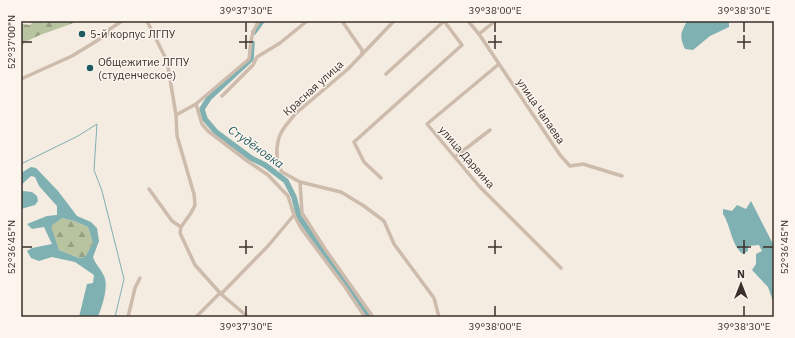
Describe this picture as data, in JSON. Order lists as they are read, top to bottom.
{
  "streets": {
    "street": ["Красная улица", "улица Чапаева", "улица Дарвина"]
  },
  "crossings": [
    ["улица Чапаева", "улица Дарвина"]
  ],
  "water": ["Студёновка"],
  "places": ["5-й корпус ЛГПУ", "Общежитие ЛГПУ (студенческое)"],
  "north": "top",
  "coordinates": [
    "39°37'30\"E",
    "39°38'00\"E",
    "39°38'30\"E",
    "52°37'00\"N",
    "52°36'45\"N"
  ]
}
